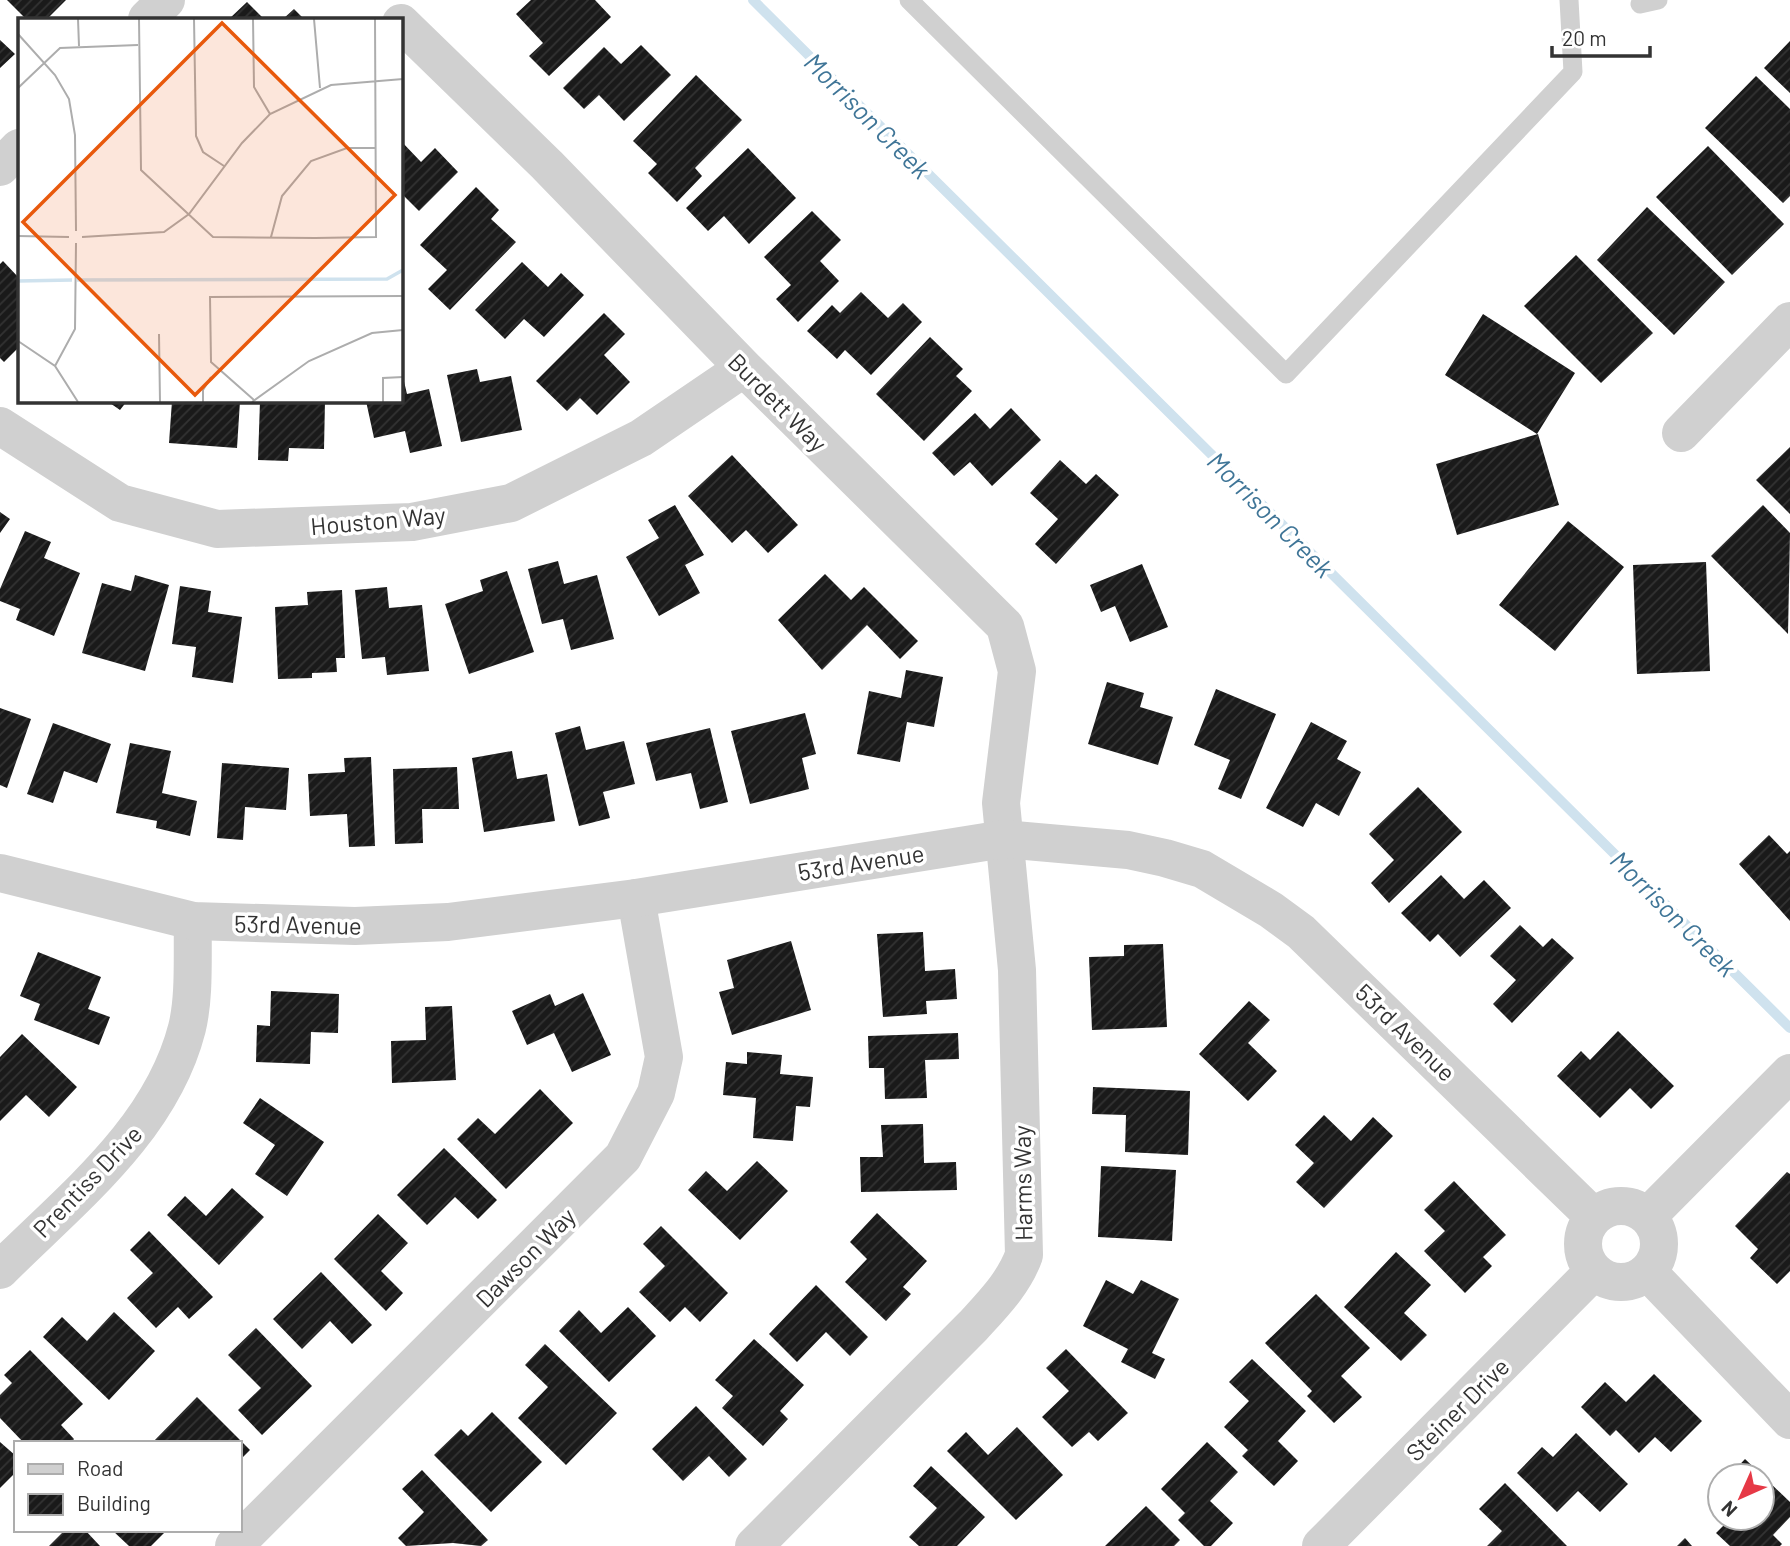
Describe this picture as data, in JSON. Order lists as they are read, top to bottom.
{
  "streets": {
    "street": [
      "Burdett Way",
      "Houston Way",
      "53rd Avenue",
      "Prentiss Drive",
      "Harms Way",
      "Dawson Way",
      "Steiner Drive"
    ]
  },
  "crossings": [
    ["Burdett Way", "Houston Way"],
    ["Burdett Way", "53rd Avenue"],
    ["Burdett Way", "Harms Way"],
    ["53rd Avenue", "Prentiss Drive"],
    ["53rd Avenue", "Harms Way"],
    ["53rd Avenue", "Dawson Way"],
    ["53rd Avenue", "Steiner Drive"]
  ],
  "water": ["Morrison Creek"],
  "legend": ["Road", "Building"],
  "scale_bar": "20 m",
  "north": "bottom left"
}
